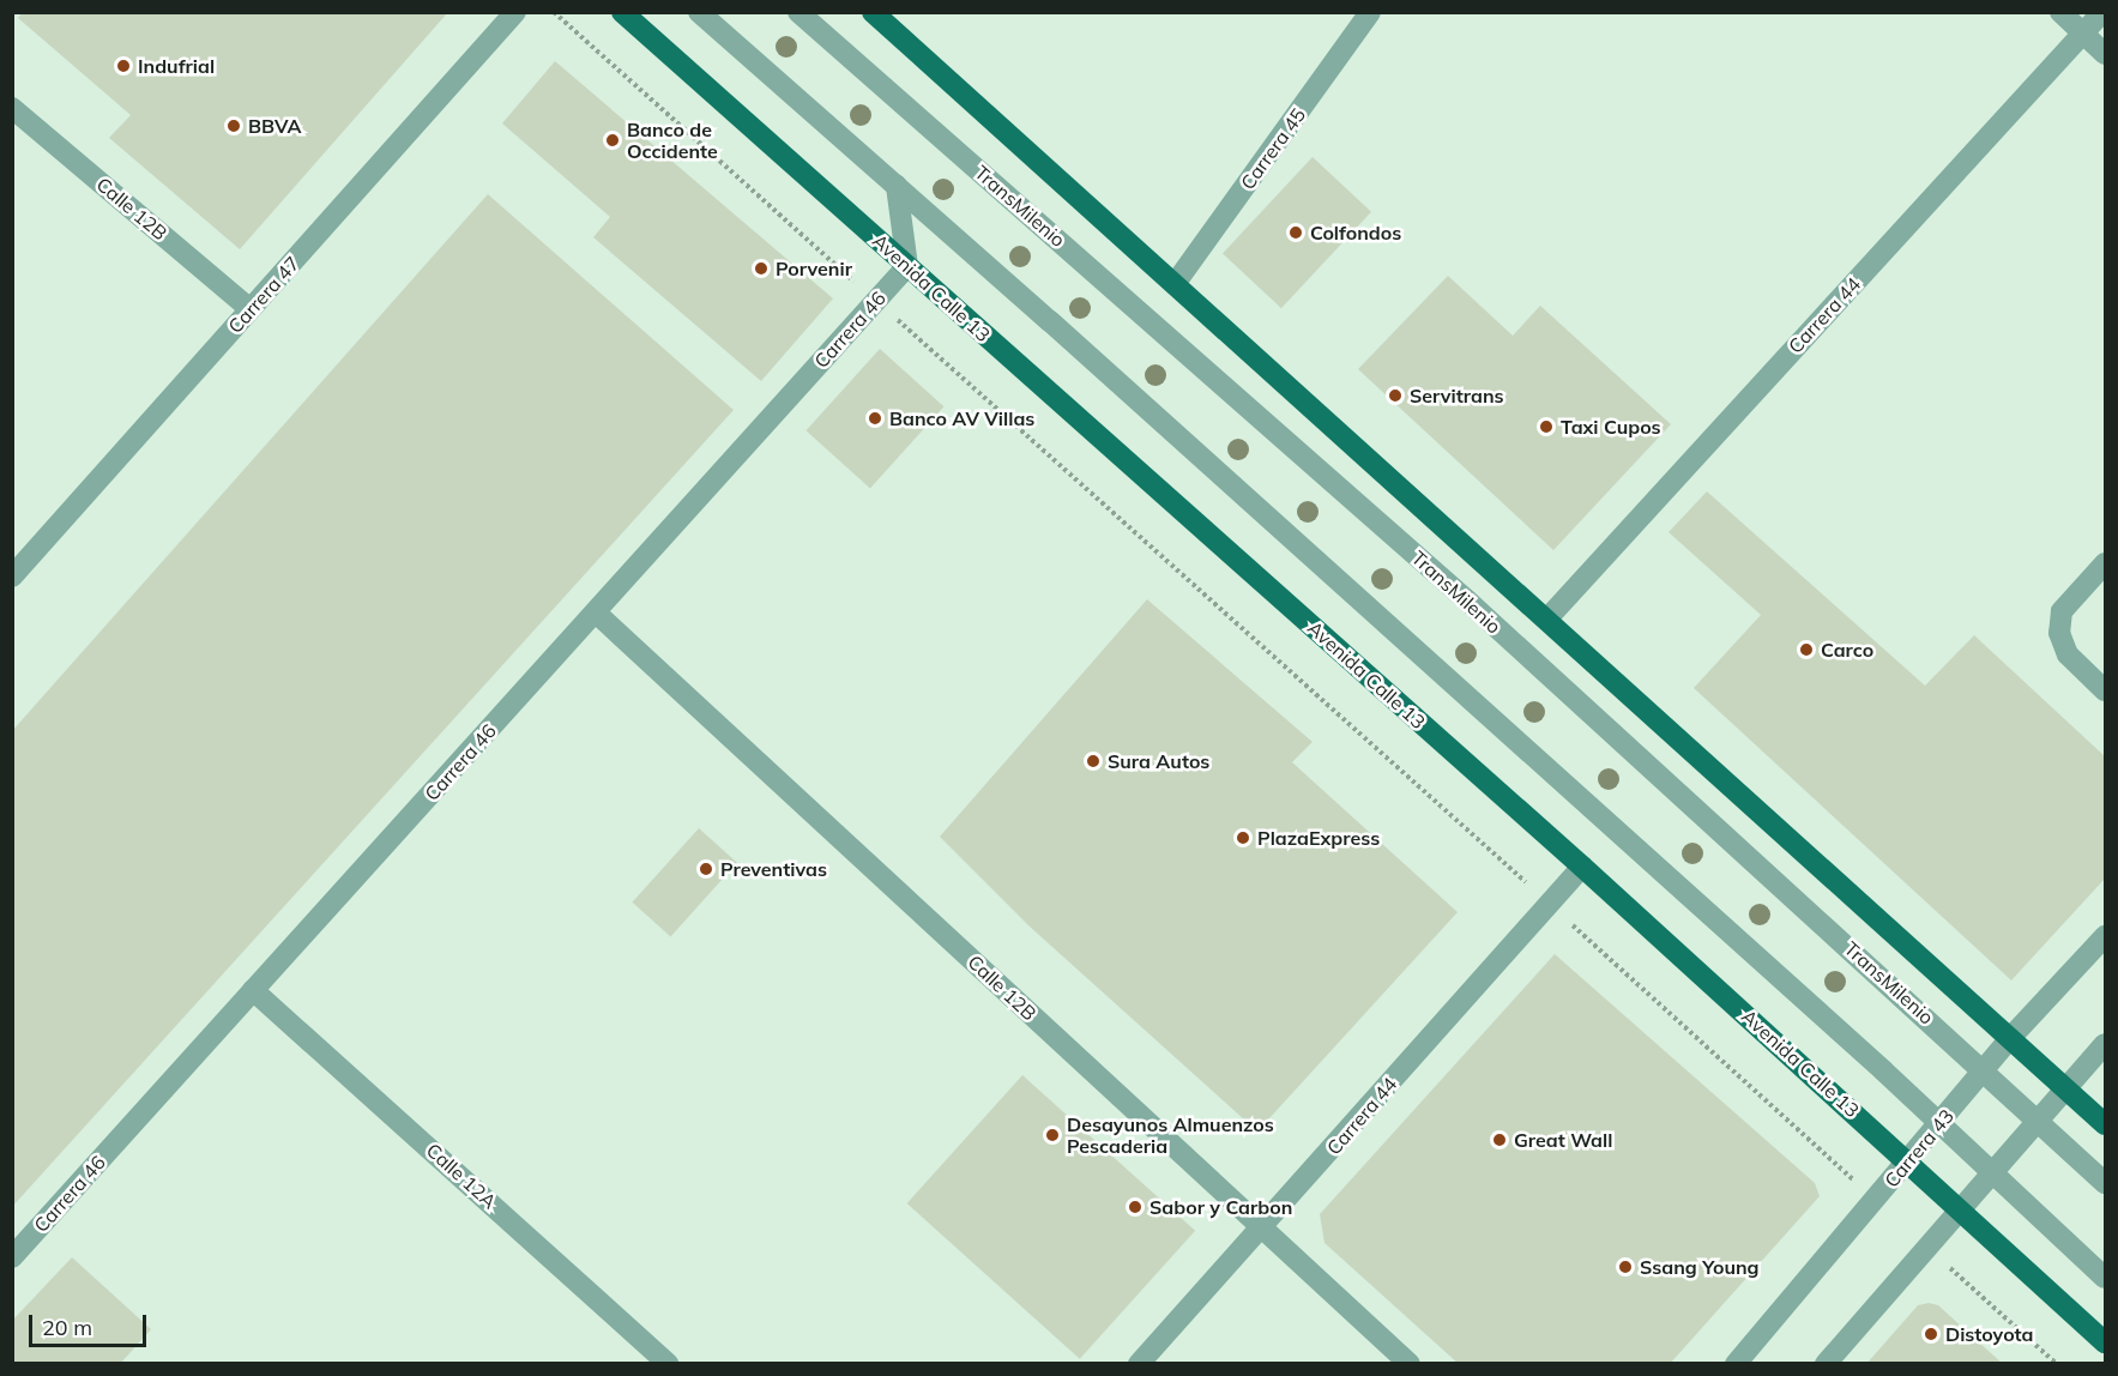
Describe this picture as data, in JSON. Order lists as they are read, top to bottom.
{
  "streets": {
    "main road": ["Avenida Calle 13"],
    "street": [
      "Carrera 45",
      "TransMilenio",
      "Calle 12B",
      "Carrera 47",
      "Carrera 44",
      "Carrera 46",
      "Carrera 43",
      "Calle 12A"
    ]
  },
  "crossings": [
    ["TransMilenio", "Carrera 43"],
    ["Calle 12B", "Carrera 47"],
    ["Calle 12B", "Carrera 44"],
    ["Calle 12B", "Carrera 46"],
    ["Avenida Calle 13", "Carrera 44"],
    ["Avenida Calle 13", "Carrera 46"],
    ["Avenida Calle 13", "Carrera 43"],
    ["Carrera 46", "Calle 12A"]
  ],
  "places": [
    "Indufrial",
    "BBVA",
    "Banco de Occidente",
    "Colfondos",
    "Porvenir",
    "Servitrans",
    "Banco AV Villas",
    "Taxi Cupos",
    "Carco",
    "Sura Autos",
    "PlazaExpress",
    "Preventivas",
    "Desayunos Almuenzos Pescaderia",
    "Great Wall",
    "Sabor y Carbon",
    "Ssang Young",
    "Distoyota"
  ],
  "scale_bar": "20 m"
}
